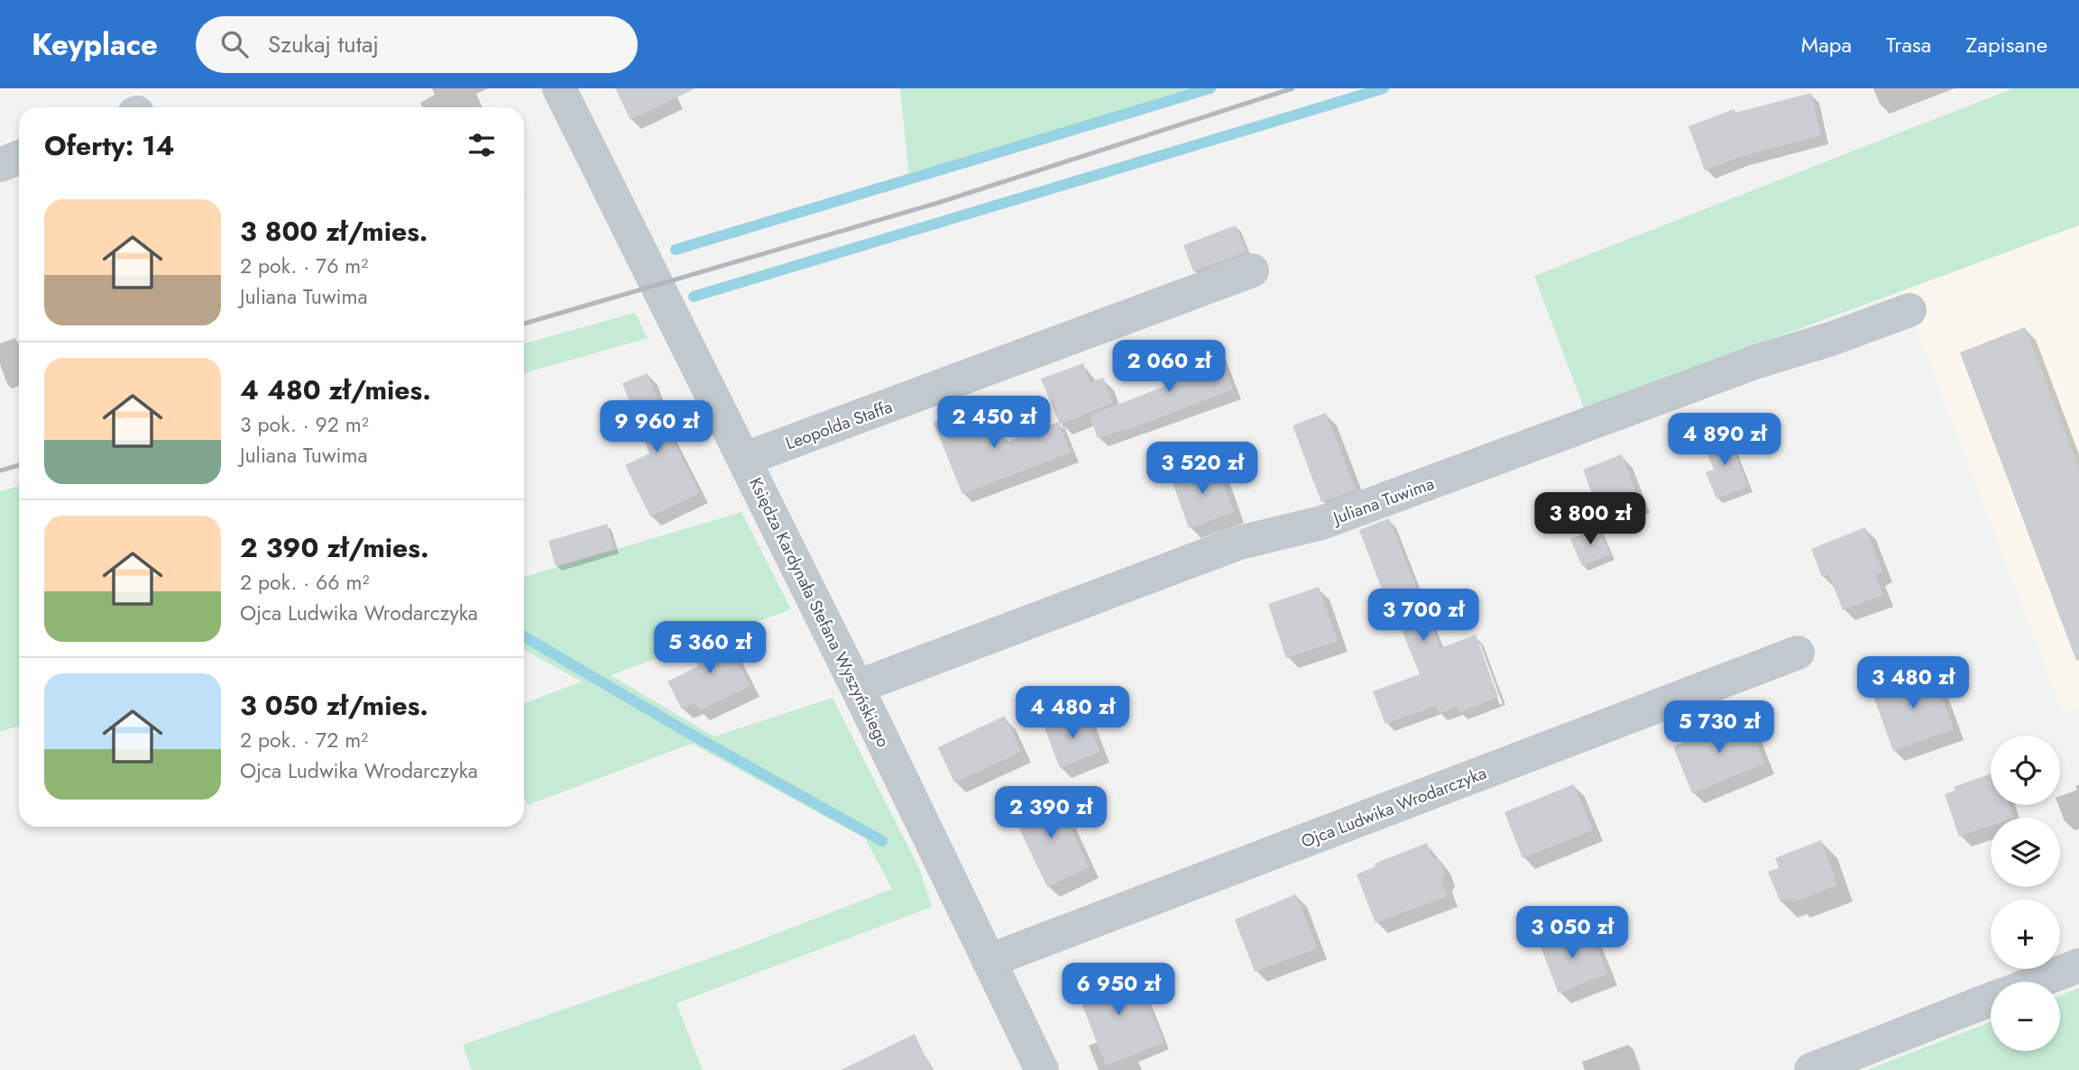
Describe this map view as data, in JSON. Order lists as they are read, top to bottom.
{
  "streets": {
    "street": [
      "Leopolda Staffa",
      "Juliana Tuwima",
      "Księdza Kardynała Stefana Wyszyńskiego",
      "Ojca Ludwika Wrodarczyka"
    ]
  },
  "crossings": [
    ["Leopolda Staffa", "Księdza Kardynała Stefana Wyszyńskiego"],
    ["Juliana Tuwima", "Księdza Kardynała Stefana Wyszyńskiego"],
    ["Księdza Kardynała Stefana Wyszyńskiego", "Ojca Ludwika Wrodarczyka"]
  ],
  "page": {
    "header": "Keyplace",
    "search": "Szukaj tutaj",
    "nav": ["Mapa", "Trasa", "Zapisane"],
    "heading": "Oferty: 14",
    "list": [
      {
        "name": "3 800 zł/mies.",
        "note": "2 pok. · 76 m² · Juliana Tuwima"
      },
      {
        "name": "4 480 zł/mies.",
        "note": "3 pok. · 92 m² · Juliana Tuwima"
      },
      {
        "name": "2 390 zł/mies.",
        "note": "2 pok. · 66 m² · Ojca Ludwika Wrodarczyka"
      },
      {
        "name": "3 050 zł/mies.",
        "note": "2 pok. · 72 m² · Ojca Ludwika Wrodarczyka"
      }
    ],
    "price": [
      "2 060 zł",
      "2 450 zł",
      "9 960 zł",
      "4 890 zł",
      "3 520 zł",
      "3 800 zł",
      "3 700 zł",
      "5 360 zł",
      "3 480 zł",
      "4 480 zł",
      "5 730 zł",
      "2 390 zł",
      "3 050 zł",
      "6 950 zł"
    ],
    "map_buttons": ["+", "−"]
  }
}
